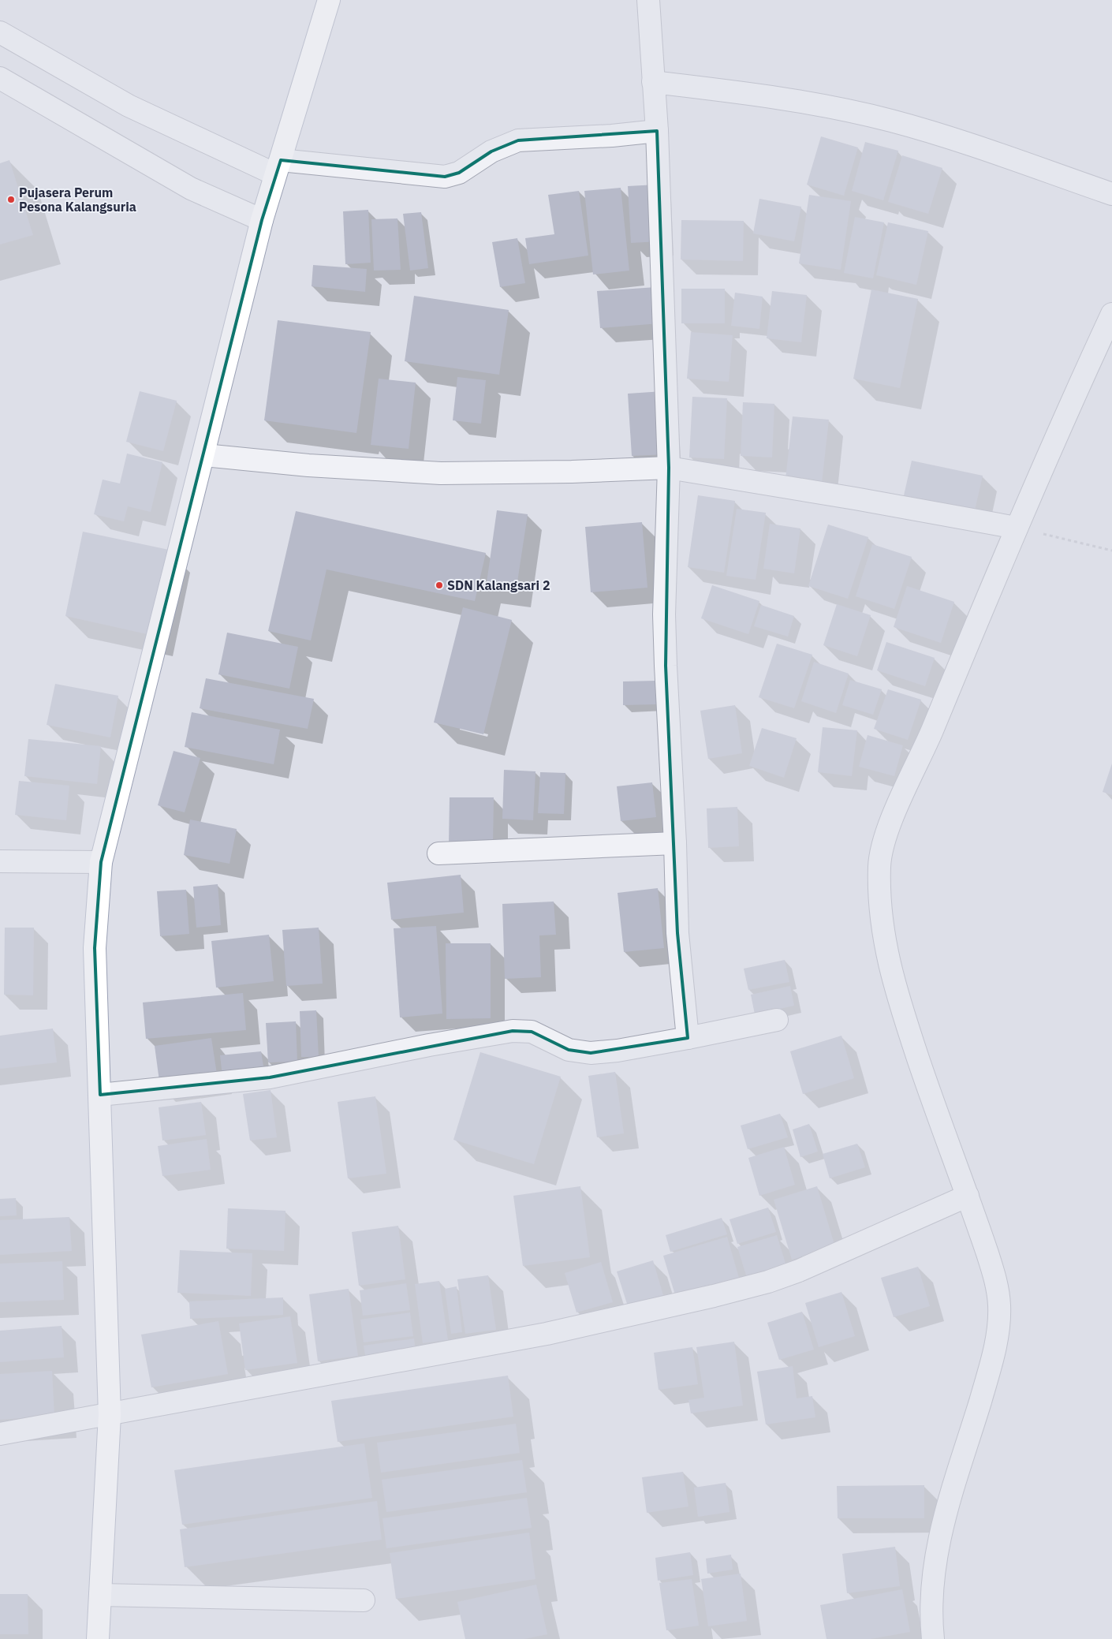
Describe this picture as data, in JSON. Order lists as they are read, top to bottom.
{
  "places": ["Pujasera Perum Pesona Kalangsuria", "SDN Kalangsari 2"]
}
